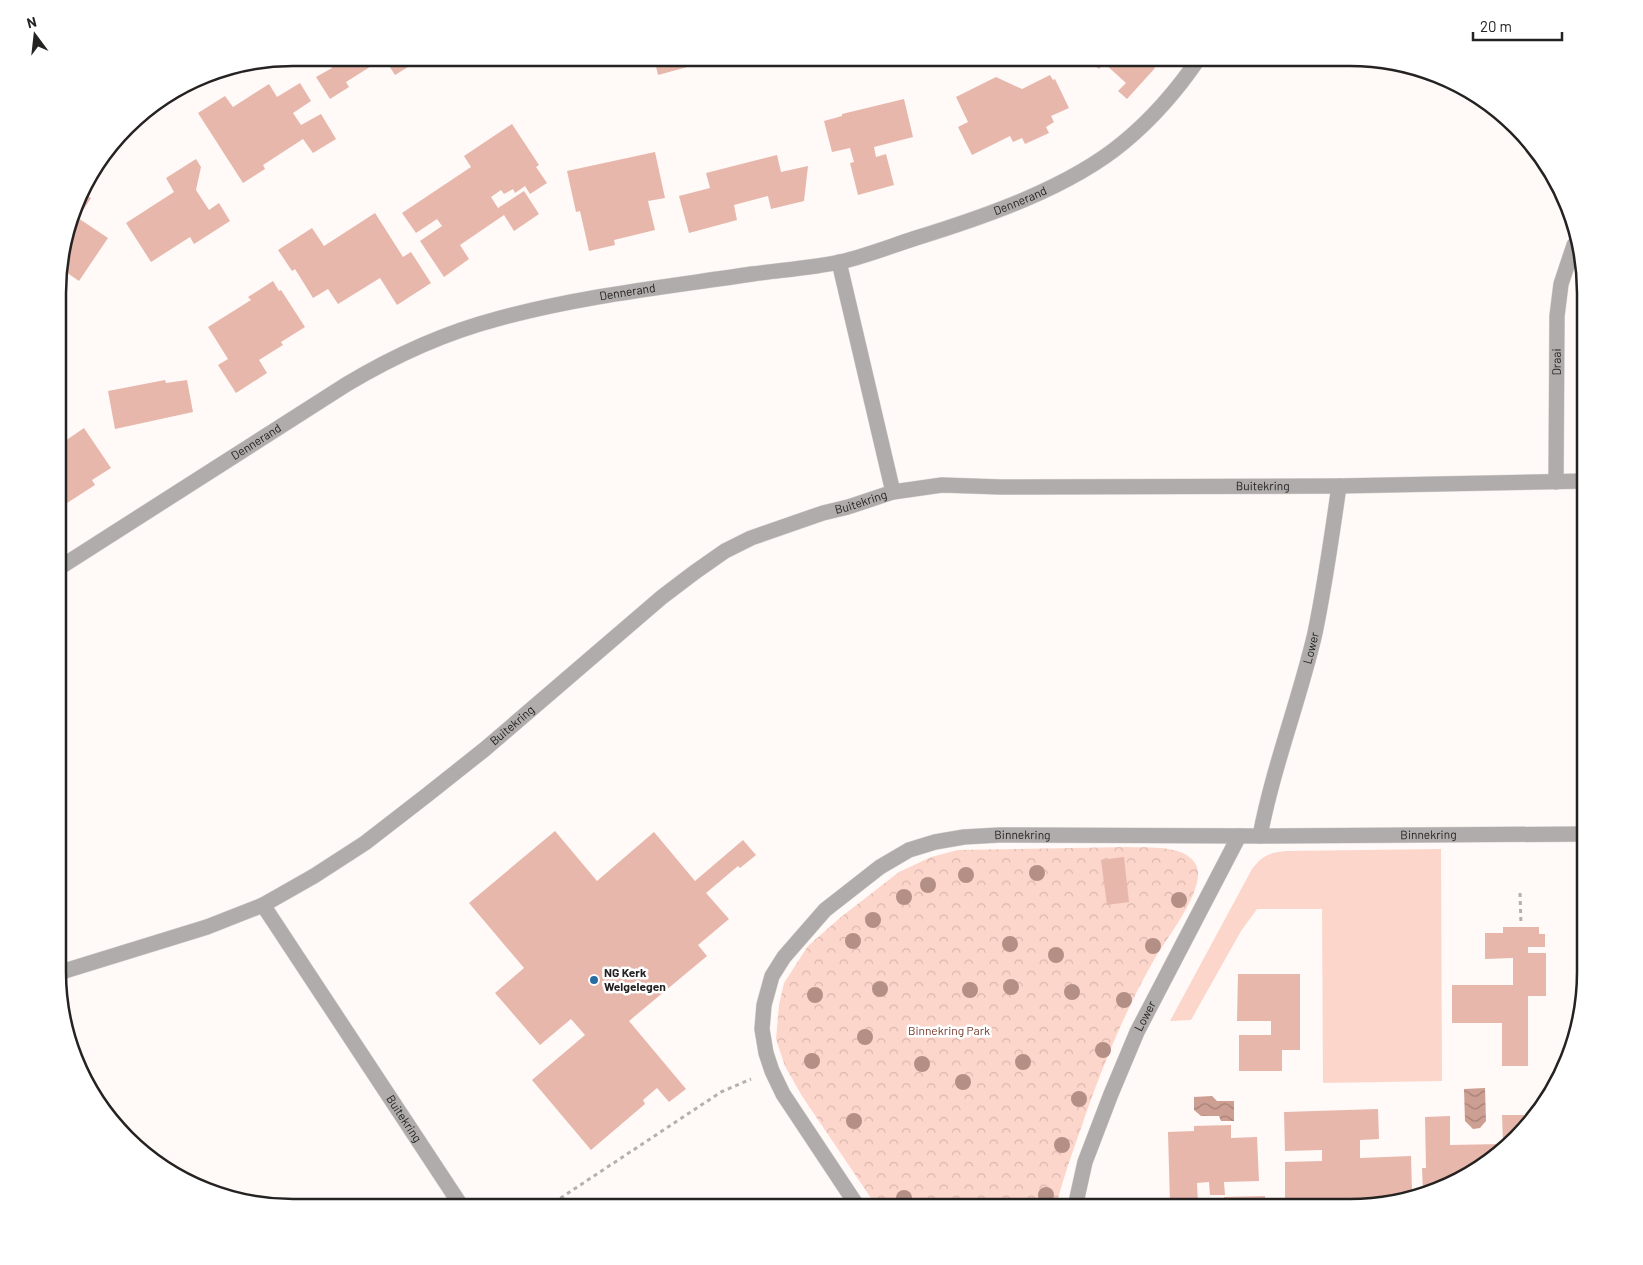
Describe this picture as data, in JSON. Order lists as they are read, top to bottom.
{
  "streets": {
    "street": [
      "Dennerand",
      "Draai",
      "Buitekring",
      "Lower",
      "Binnekring"
    ]
  },
  "crossings": [
    ["Draai", "Buitekring"],
    ["Buitekring", "Lower"],
    ["Lower", "Binnekring"]
  ],
  "parks": ["Binnekring Park"],
  "places": ["NG Kerk Welgelegen"],
  "scale_bar": "20 m",
  "north": "top"
}
